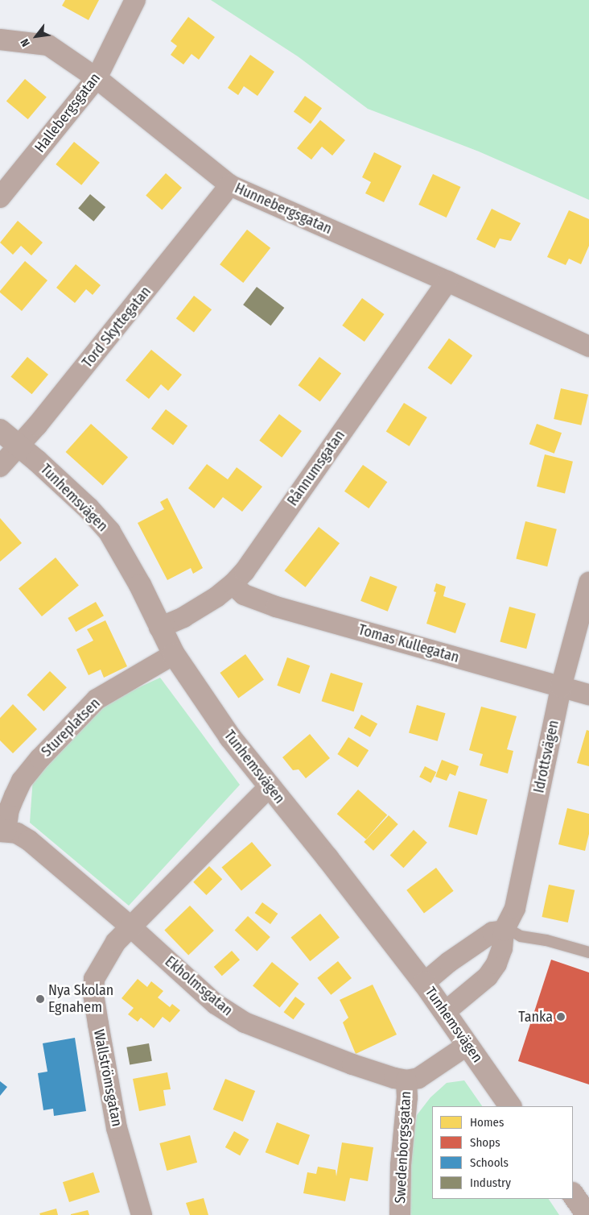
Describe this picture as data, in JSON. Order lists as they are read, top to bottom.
{
  "streets": {
    "street": [
      "Hallebergsgatan",
      "Hunnebergsgatan",
      "Tord Skyttegatan",
      "Rånnumsgatan",
      "Tunhemsvägen",
      "Tomas Kullegatan",
      "Stureplatsen",
      "Idrottsvägen",
      "Ekholmsgatan",
      "Wallströmsgatan",
      "Swedenborgsgatan"
    ]
  },
  "crossings": [
    ["Hallebergsgatan", "Hunnebergsgatan"],
    ["Hunnebergsgatan", "Tord Skyttegatan"],
    ["Hunnebergsgatan", "Rånnumsgatan"],
    ["Tord Skyttegatan", "Tunhemsvägen"],
    ["Rånnumsgatan", "Tunhemsvägen"],
    ["Rånnumsgatan", "Tomas Kullegatan"],
    ["Tunhemsvägen", "Stureplatsen"],
    ["Tunhemsvägen", "Idrottsvägen"],
    ["Tomas Kullegatan", "Idrottsvägen"],
    ["Stureplatsen", "Ekholmsgatan"],
    ["Ekholmsgatan", "Wallströmsgatan"],
    ["Ekholmsgatan", "Swedenborgsgatan"]
  ],
  "places": ["Nya Skolan Egnahem", "Tanka"],
  "legend": [
    "Homes",
    "Shops",
    "Schools",
    "Industry"
  ],
  "north": "bottom left"
}
